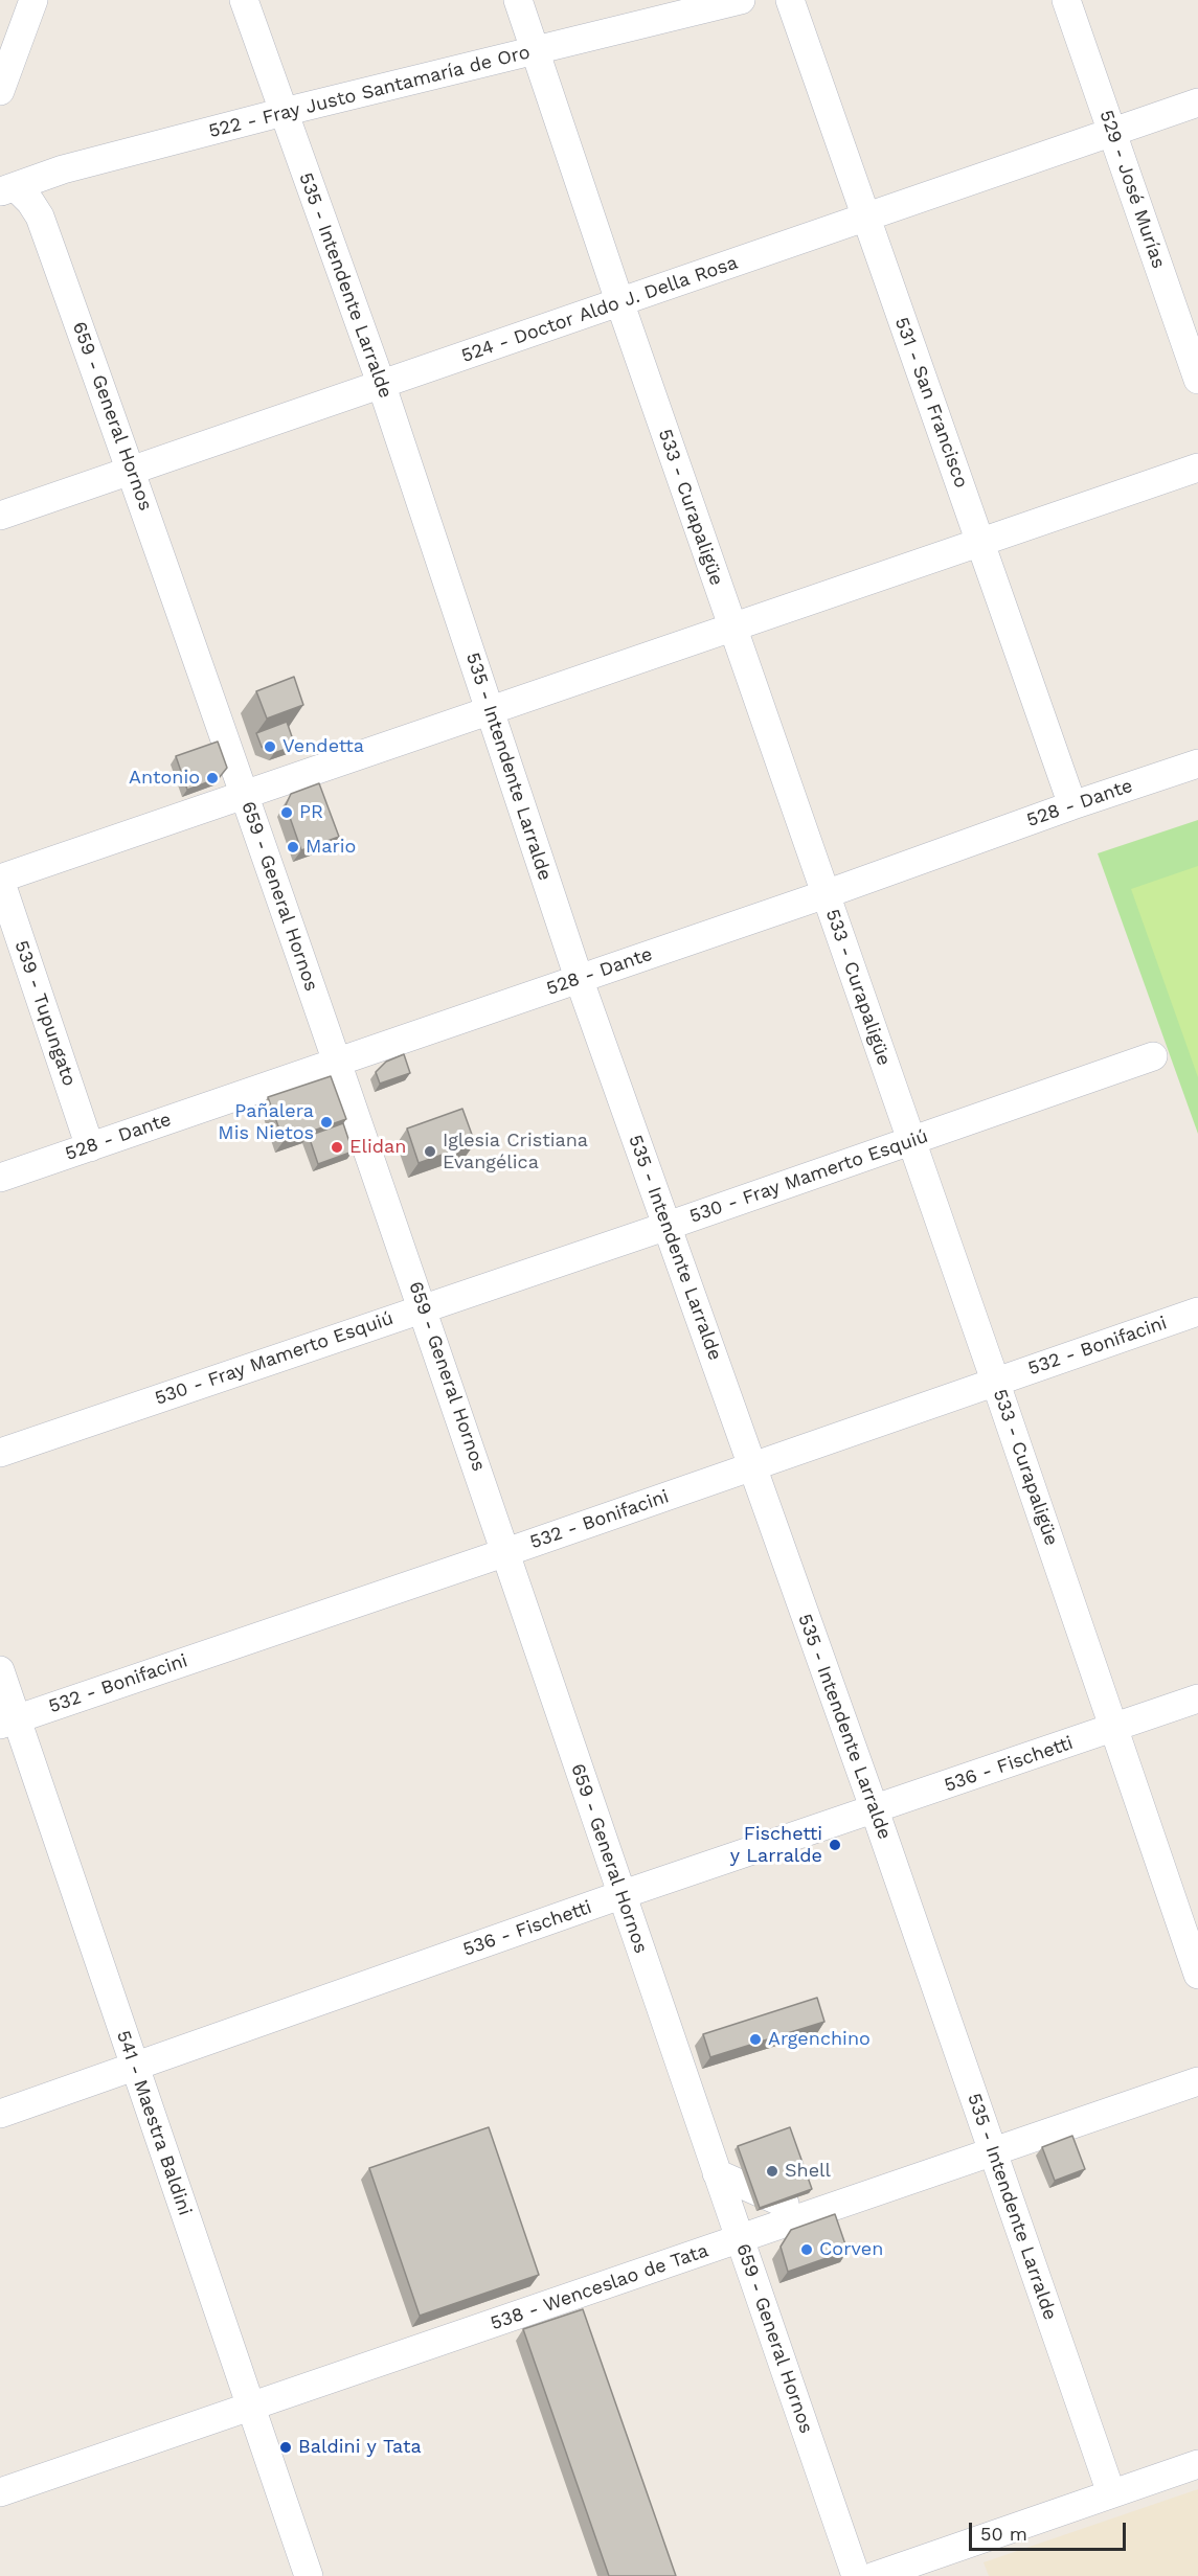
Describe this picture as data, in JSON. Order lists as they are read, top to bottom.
{
  "streets": {
    "street": [
      "522 - Fray Justo Santamaría de Oro",
      "529 - José Murías",
      "535 - Intendente Larralde",
      "524 - Doctor Aldo J. Della Rosa",
      "531 - San Francisco",
      "659 - General Hornos",
      "533 - Curapaligüe",
      "528 - Dante",
      "539 - Tupungato",
      "530 - Fray Mamerto Esquiú",
      "532 - Bonifacini",
      "536 - Fischetti",
      "541 - Maestra Baldini",
      "538 - Wenceslao de Tata"
    ]
  },
  "crossings": [
    ["522 - Fray Justo Santamaría de Oro", "535 - Intendente Larralde"],
    ["522 - Fray Justo Santamaría de Oro", "659 - General Hornos"],
    ["522 - Fray Justo Santamaría de Oro", "533 - Curapaligüe"],
    ["529 - José Murías", "524 - Doctor Aldo J. Della Rosa"],
    ["535 - Intendente Larralde", "524 - Doctor Aldo J. Della Rosa"],
    ["535 - Intendente Larralde", "528 - Dante"],
    ["535 - Intendente Larralde", "530 - Fray Mamerto Esquiú"],
    ["535 - Intendente Larralde", "532 - Bonifacini"],
    ["535 - Intendente Larralde", "536 - Fischetti"],
    ["535 - Intendente Larralde", "538 - Wenceslao de Tata"],
    ["524 - Doctor Aldo J. Della Rosa", "531 - San Francisco"],
    ["524 - Doctor Aldo J. Della Rosa", "659 - General Hornos"],
    ["524 - Doctor Aldo J. Della Rosa", "533 - Curapaligüe"],
    ["531 - San Francisco", "528 - Dante"],
    ["659 - General Hornos", "528 - Dante"],
    ["659 - General Hornos", "530 - Fray Mamerto Esquiú"],
    ["659 - General Hornos", "532 - Bonifacini"],
    ["659 - General Hornos", "536 - Fischetti"],
    ["659 - General Hornos", "538 - Wenceslao de Tata"],
    ["533 - Curapaligüe", "528 - Dante"],
    ["533 - Curapaligüe", "530 - Fray Mamerto Esquiú"],
    ["533 - Curapaligüe", "532 - Bonifacini"],
    ["533 - Curapaligüe", "536 - Fischetti"],
    ["528 - Dante", "539 - Tupungato"],
    ["532 - Bonifacini", "541 - Maestra Baldini"],
    ["536 - Fischetti", "541 - Maestra Baldini"],
    ["541 - Maestra Baldini", "538 - Wenceslao de Tata"]
  ],
  "places": [
    "Vendetta",
    "Antonio",
    "PR",
    "Mario",
    "Pañalera Mis Nietos",
    "Elidan",
    "Iglesia Cristiana Evangélica",
    "Fischetti y Larralde",
    "Argenchino",
    "Shell",
    "Corven",
    "Baldini y Tata"
  ],
  "scale_bar": "50 m"
}
